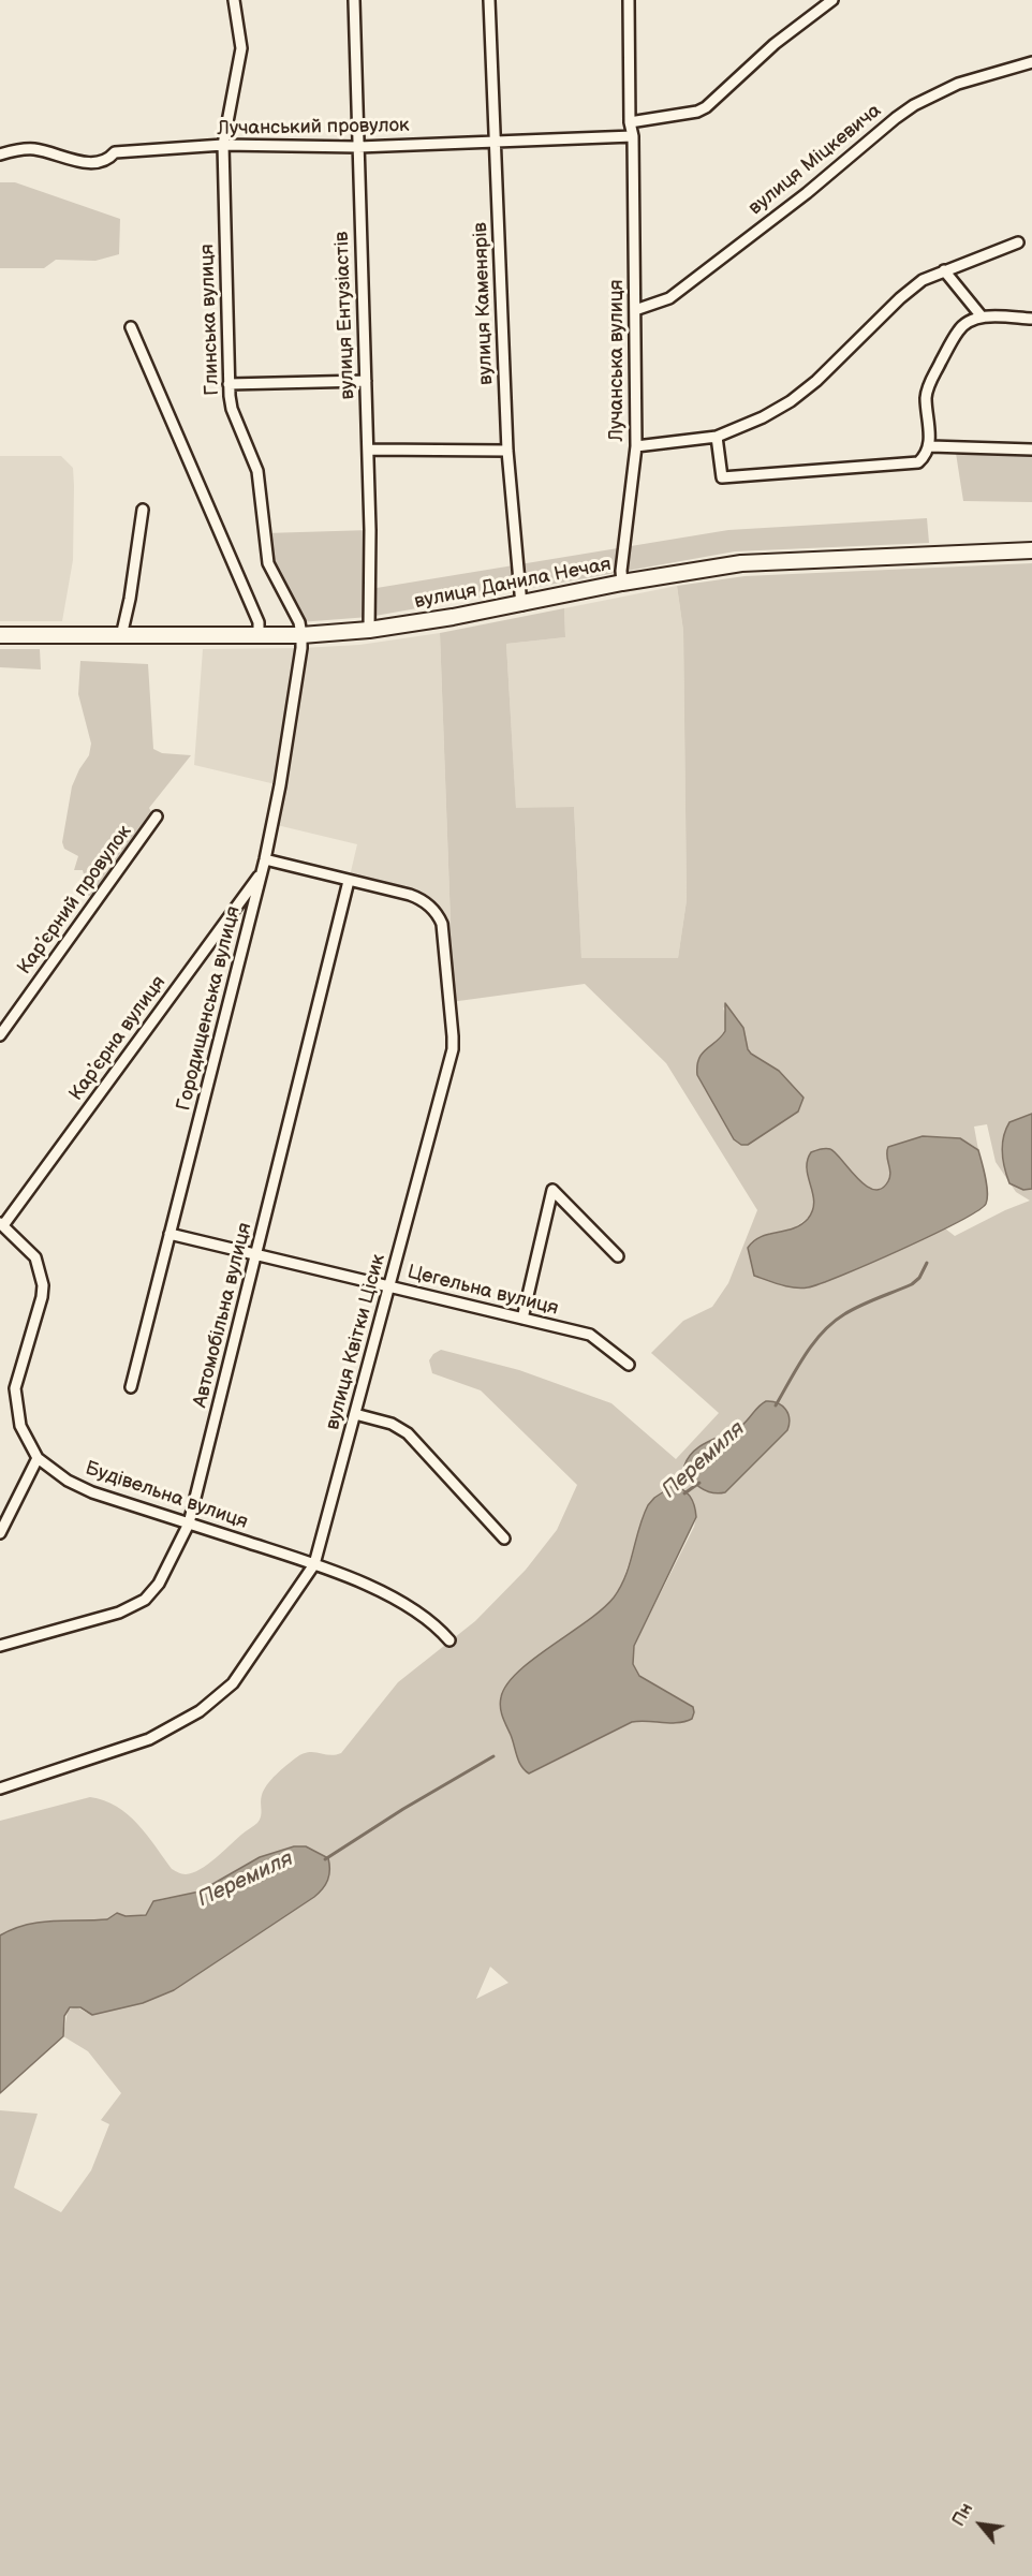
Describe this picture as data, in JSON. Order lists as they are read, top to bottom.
{
  "streets": {
    "main road": ["вулиця Данила Нечая"],
    "street": [
      "Лучанський провулок",
      "вулиця Міцкевича",
      "вулиця Каменярів",
      "вулиця Ентузіастів",
      "Глинська вулиця",
      "Лучанська вулиця",
      "Карʼєрний провулок",
      "Городищенська вулиця",
      "Карʼєрна вулиця",
      "Цегельна вулиця",
      "Автомобільна вулиця",
      "вулиця Квітки Цісик",
      "Будівельна вулиця"
    ]
  },
  "crossings": [
    ["Лучанський провулок", "вулиця Каменярів"],
    ["Лучанський провулок", "вулиця Ентузіастів"],
    ["Лучанський провулок", "Глинська вулиця"],
    ["Лучанський провулок", "Лучанська вулиця"],
    ["вулиця Міцкевича", "Лучанська вулиця"],
    ["вулиця Каменярів", "вулиця Данила Нечая"],
    ["вулиця Ентузіастів", "вулиця Данила Нечая"],
    ["Глинська вулиця", "вулиця Данила Нечая"],
    ["Глинська вулиця", "Городищенська вулиця"],
    ["Лучанська вулиця", "вулиця Данила Нечая"],
    ["вулиця Данила Нечая", "Городищенська вулиця"],
    ["Городищенська вулиця", "Карʼєрна вулиця"],
    ["Городищенська вулиця", "Цегельна вулиця"],
    ["Городищенська вулиця", "вулиця Квітки Цісик"],
    ["Карʼєрна вулиця", "Будівельна вулиця"],
    ["Цегельна вулиця", "Автомобільна вулиця"],
    ["Цегельна вулиця", "вулиця Квітки Цісик"],
    ["Автомобільна вулиця", "вулиця Квітки Цісик"],
    ["Автомобільна вулиця", "Будівельна вулиця"],
    ["вулиця Квітки Цісик", "Будівельна вулиця"]
  ],
  "water": ["Перемиля"],
  "north": "top left"
}
